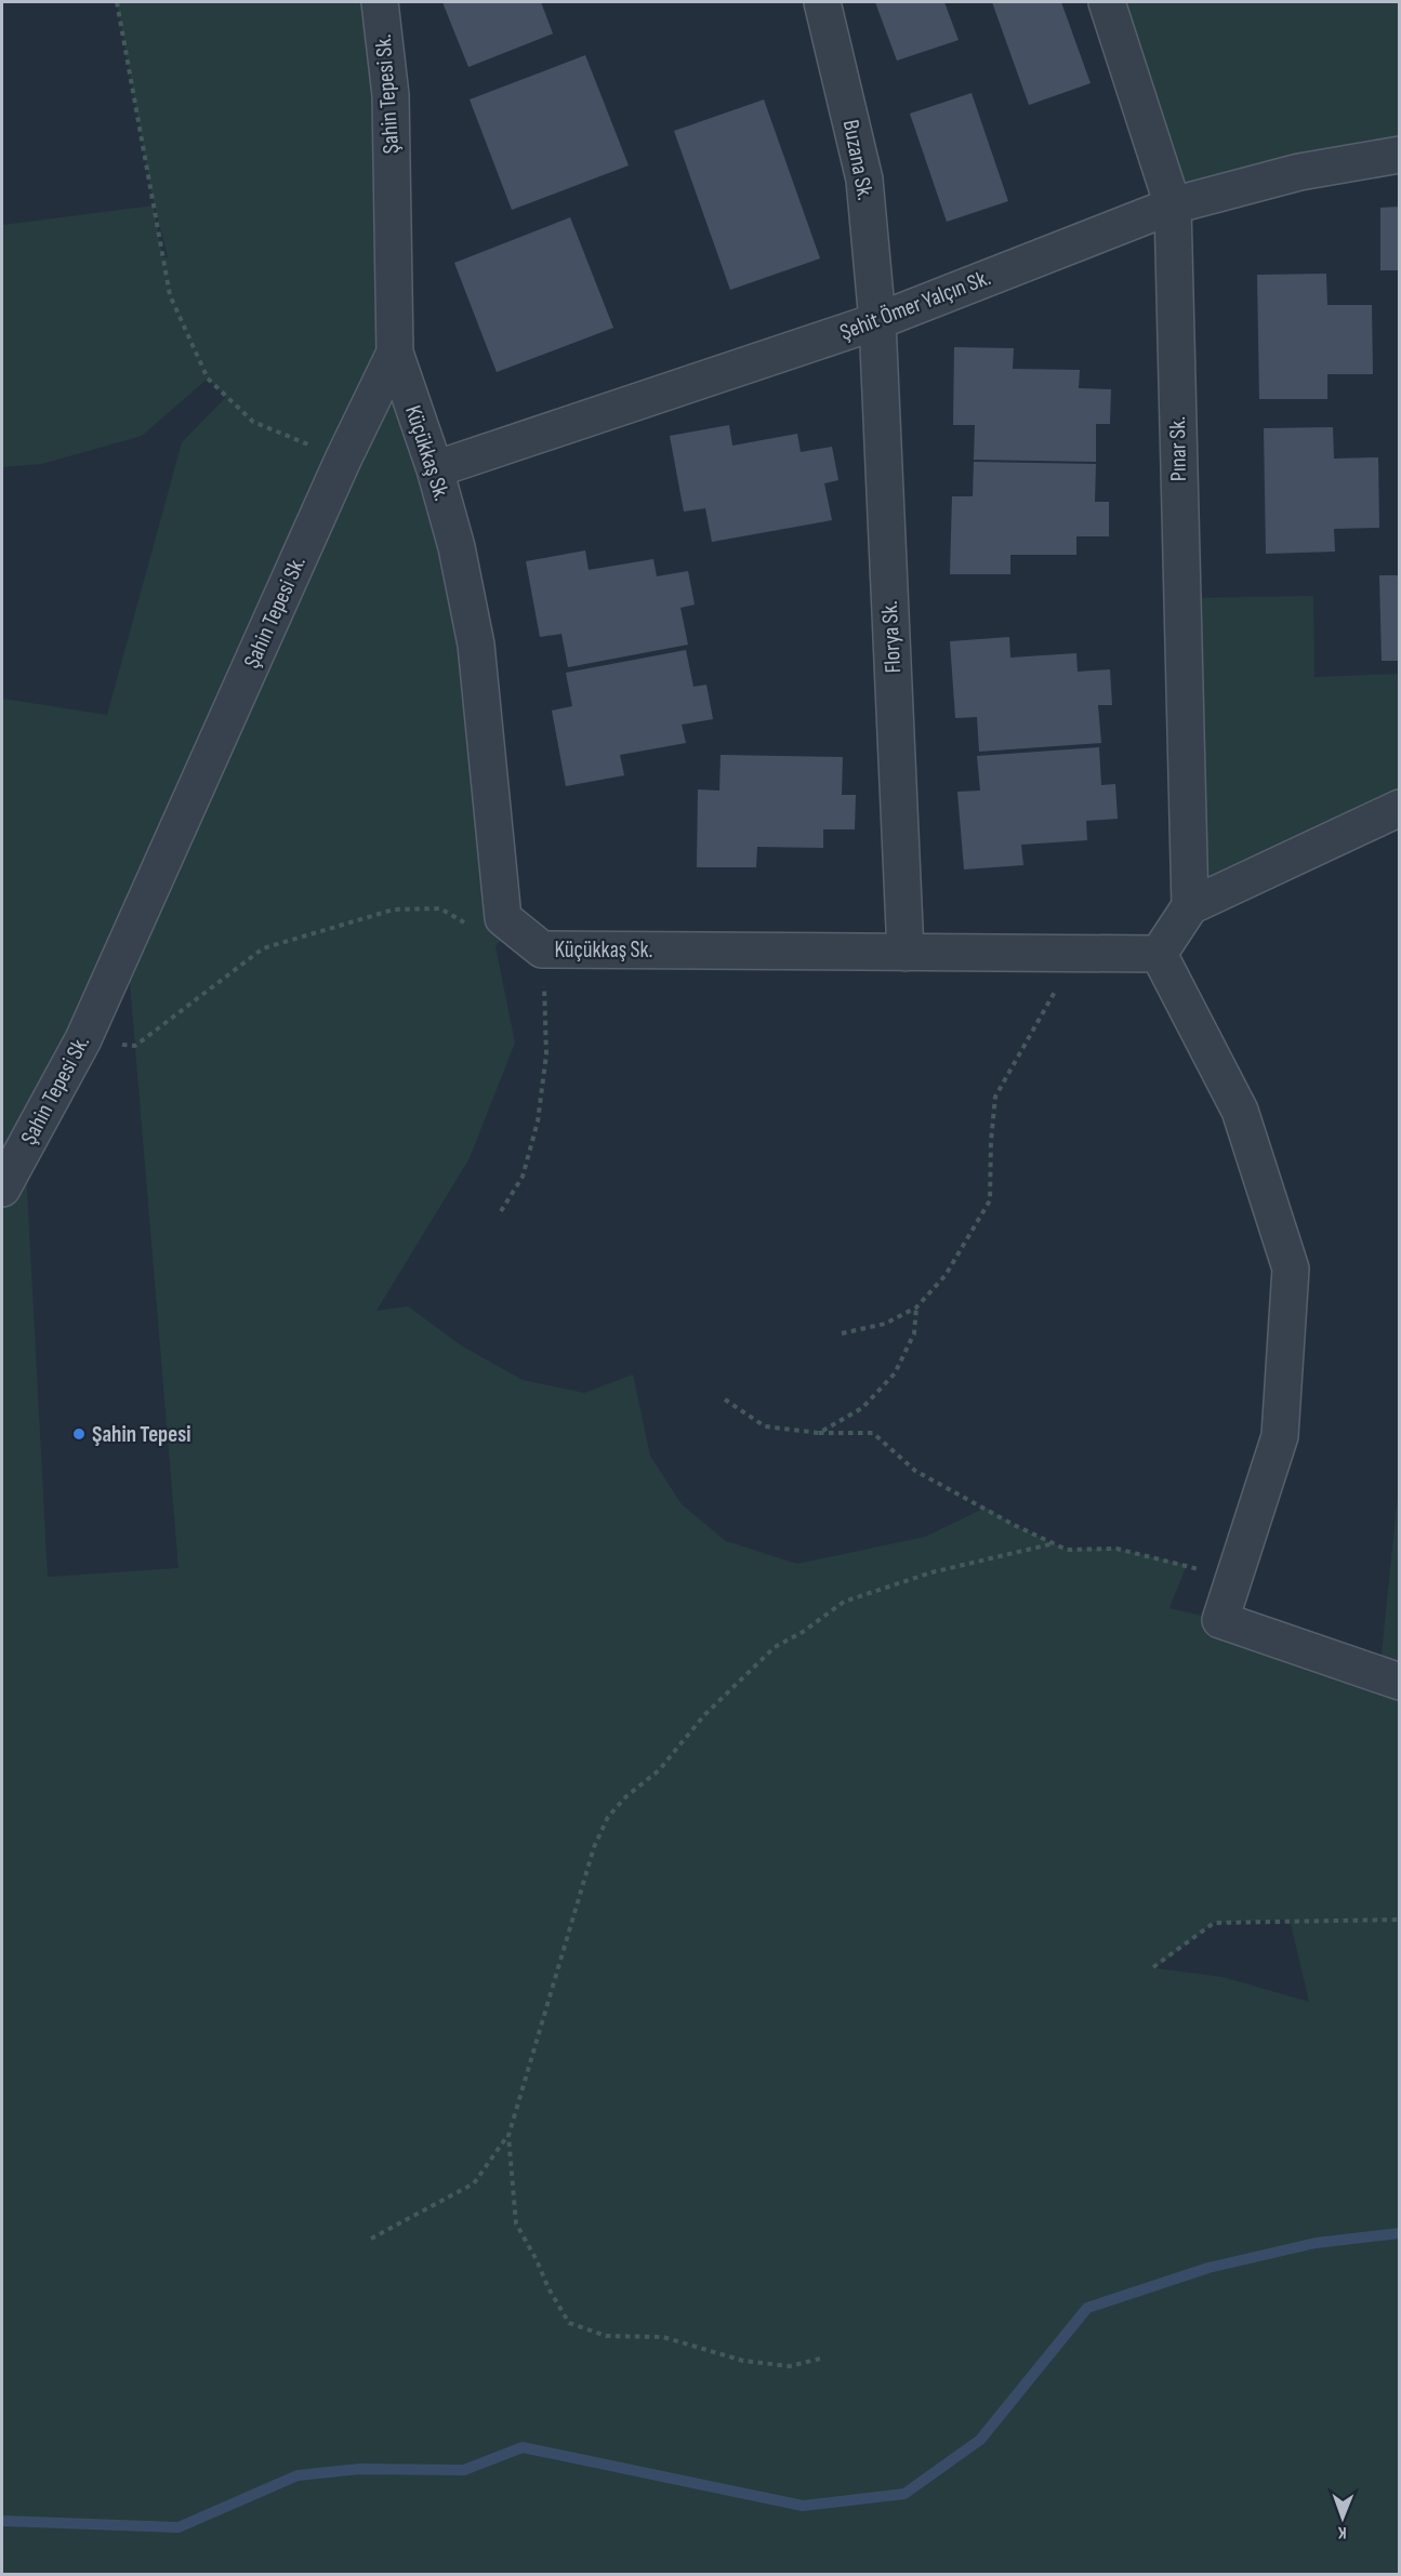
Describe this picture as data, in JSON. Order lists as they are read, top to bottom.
{
  "streets": {
    "street": [
      "Şahin Tepesi Sk.",
      "Buzana Sk.",
      "Şehit Ömer Yalçın Sk.",
      "Pınar Sk.",
      "Küçükkaş Sk.",
      "Florya Sk."
    ]
  },
  "crossings": [
    ["Şahin Tepesi Sk.", "Küçükkaş Sk."],
    ["Buzana Sk.", "Şehit Ömer Yalçın Sk."],
    ["Buzana Sk.", "Florya Sk."],
    ["Şehit Ömer Yalçın Sk.", "Pınar Sk."],
    ["Şehit Ömer Yalçın Sk.", "Küçükkaş Sk."],
    ["Şehit Ömer Yalçın Sk.", "Florya Sk."],
    ["Küçükkaş Sk.", "Florya Sk."]
  ],
  "places": ["Şahin Tepesi"],
  "north": "bottom"
}
